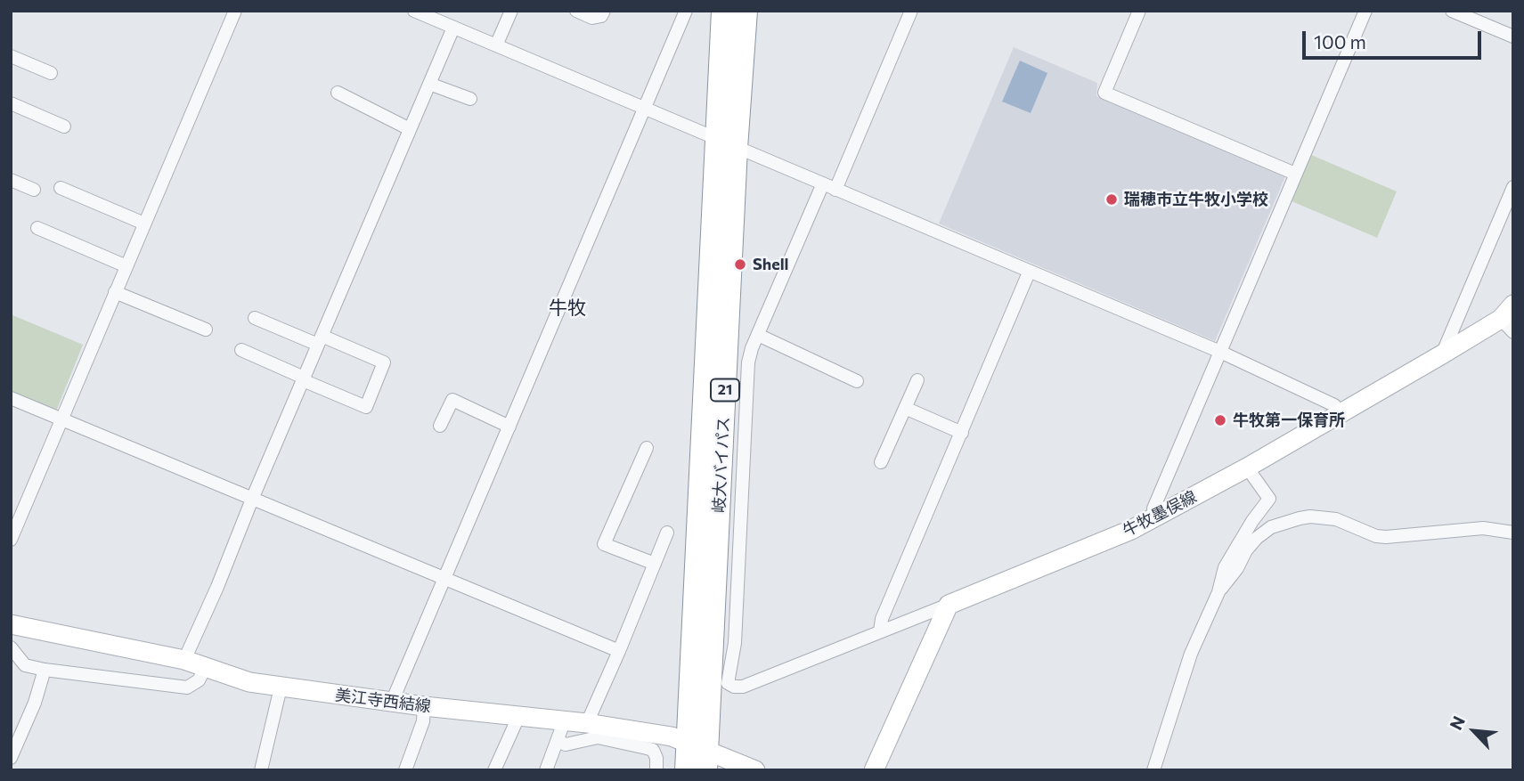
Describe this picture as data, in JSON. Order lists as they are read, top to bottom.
{
  "streets": {
    "highway": ["21", "岐大バイパス"],
    "main road": ["牛牧墨俣線", "美江寺西結線"]
  },
  "crossings": [
    ["岐大バイパス", "美江寺西結線"]
  ],
  "districts": ["牛牧"],
  "places": ["瑞穂市立牛牧小学校", "Shell", "牛牧第一保育所"],
  "scale_bar": "100 m",
  "north": "top left"
}
